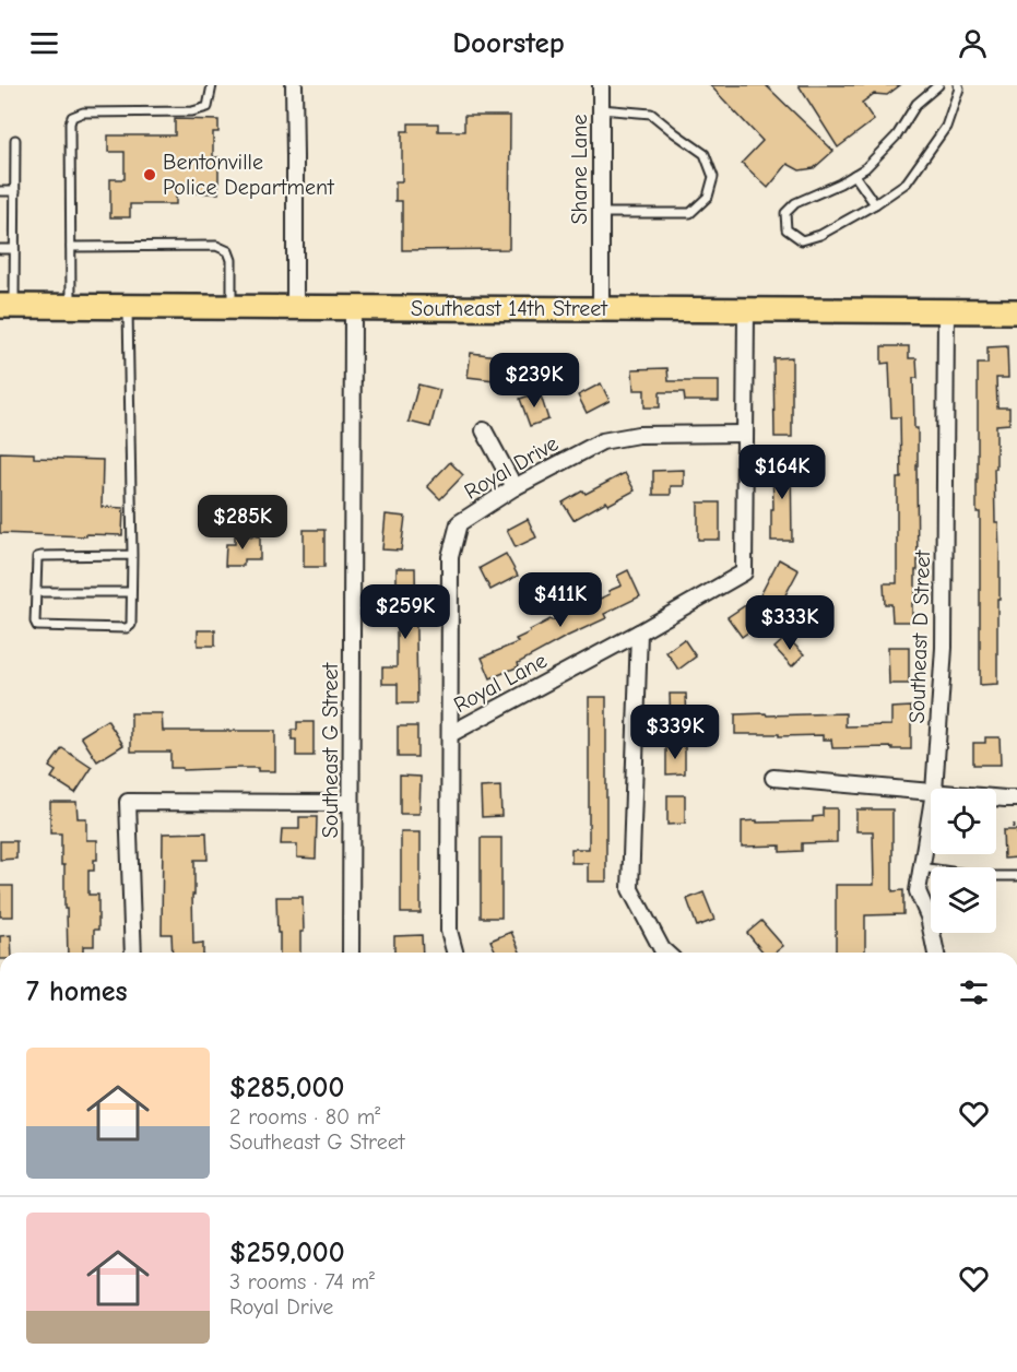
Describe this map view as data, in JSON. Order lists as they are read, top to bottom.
{
  "streets": {
    "main road": ["Southeast 14th Street"],
    "street": [
      "Shane Lane",
      "Royal Drive",
      "Southeast D Street",
      "Royal Lane",
      "Southeast G Street"
    ]
  },
  "crossings": [
    ["Shane Lane", "Southeast 14th Street"],
    ["Southeast 14th Street", "Southeast D Street"],
    ["Southeast 14th Street", "Southeast G Street"],
    ["Royal Drive", "Royal Lane"]
  ],
  "places": ["Bentonville Police Department"],
  "page": {
    "header": "Doorstep",
    "price": [
      "$239K",
      "$164K",
      "$285K",
      "$411K",
      "$259K",
      "$333K",
      "$339K"
    ],
    "heading": "7 homes",
    "list": [
      {
        "name": "$285,000",
        "note": "2 rooms · 80 m² · Southeast G Street"
      },
      {
        "name": "$259,000",
        "note": "3 rooms · 74 m² · Royal Drive"
      }
    ]
  }
}
